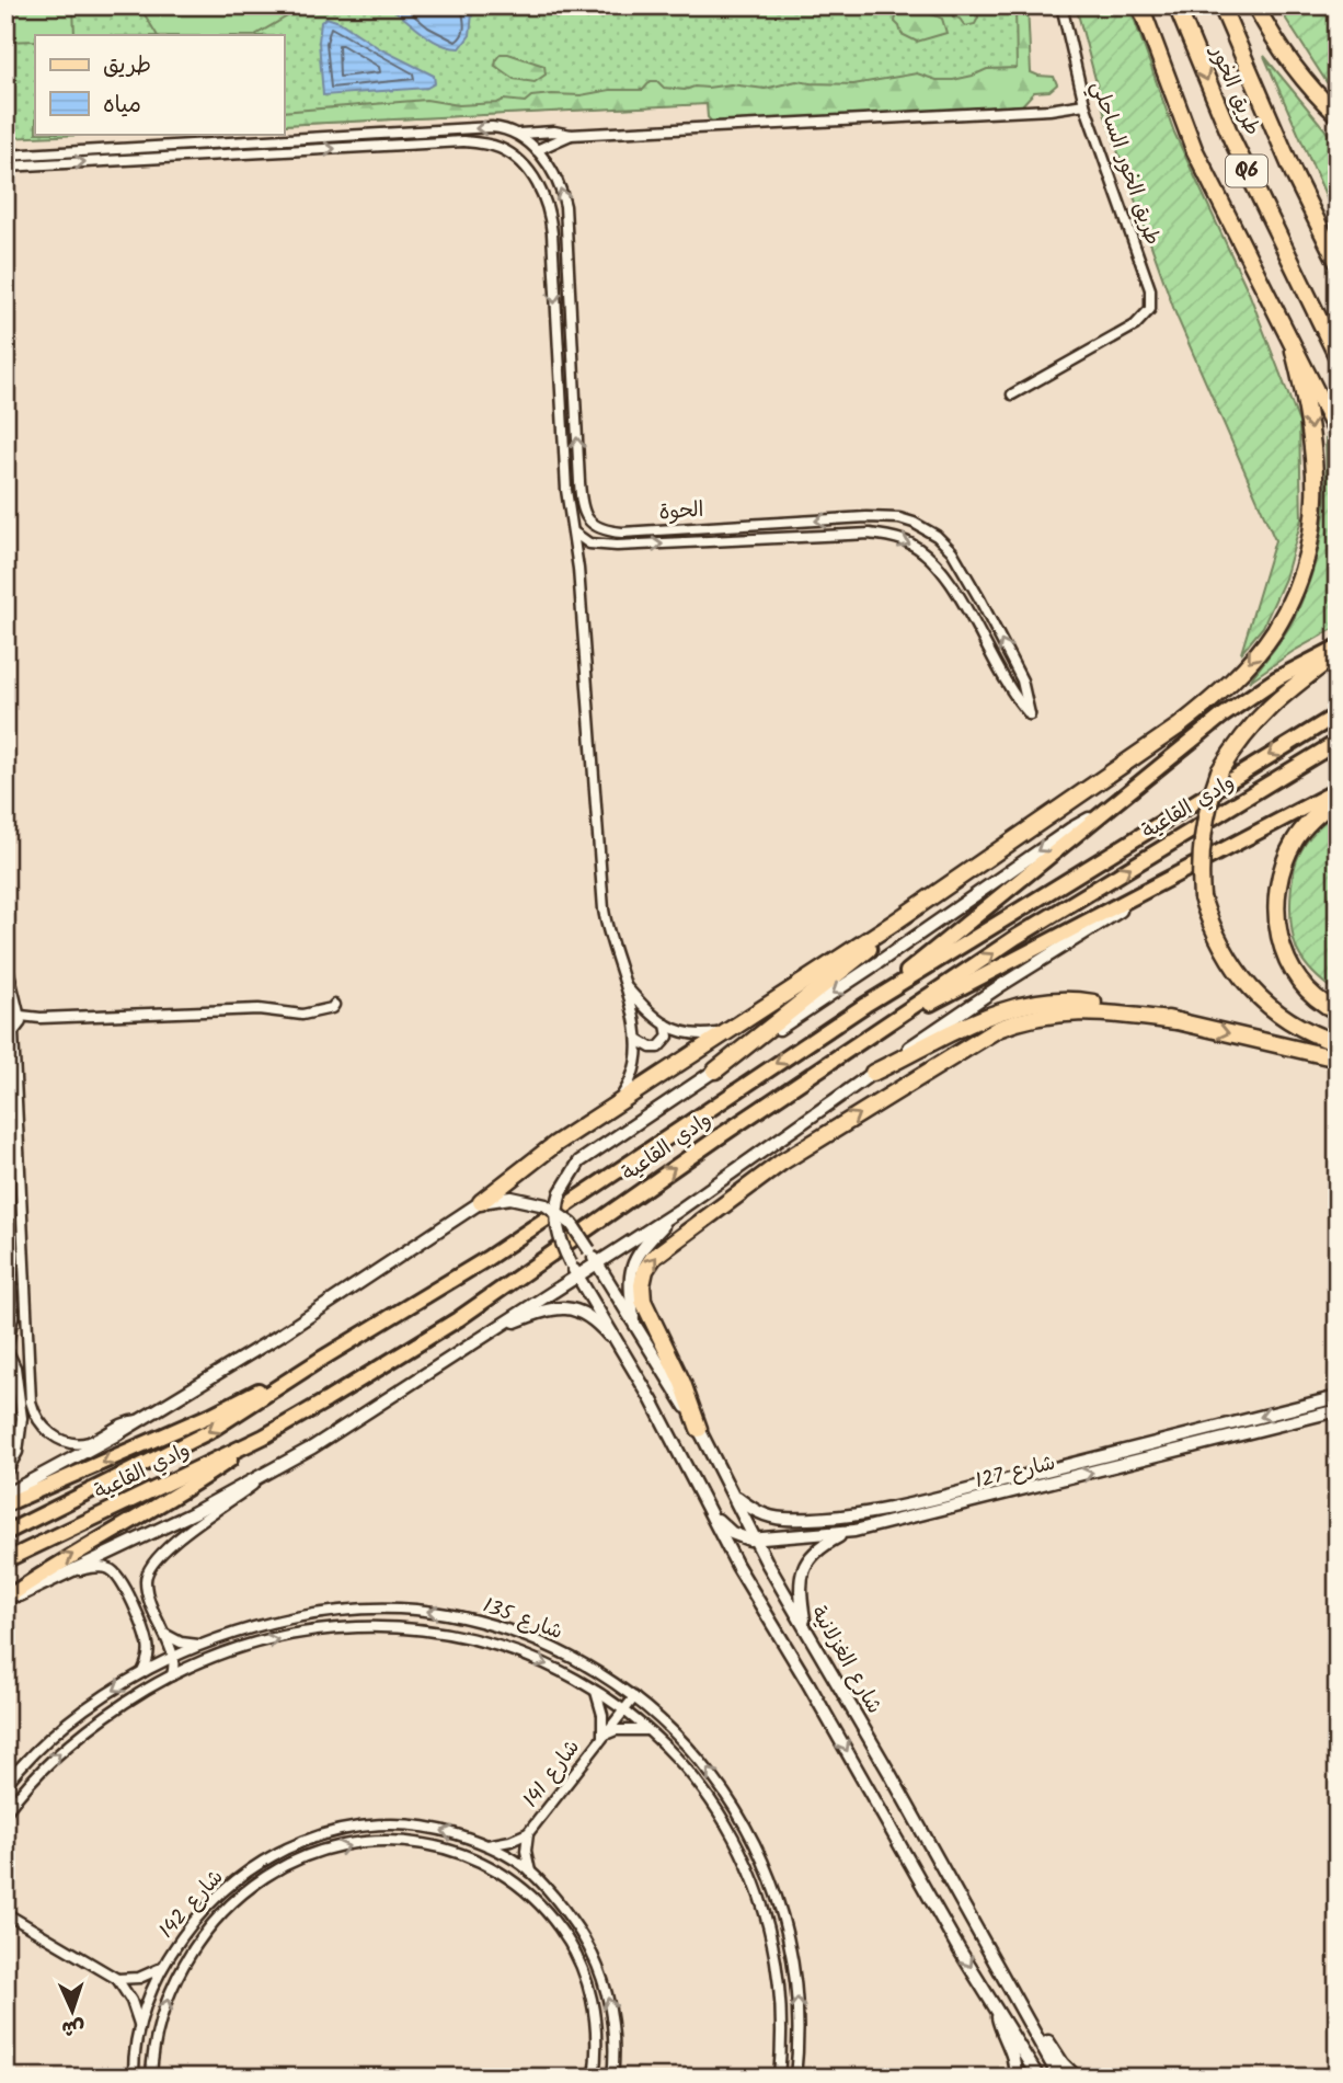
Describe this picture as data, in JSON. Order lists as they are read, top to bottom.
{
  "streets": {
    "highway": ["طريق الخور", "Q6"],
    "main road": ["وادي القاعية"],
    "street": [
      "طريق الخور الساحلي",
      "الحوة",
      "شارع 127",
      "شارع 135",
      "شارع الغزلانية",
      "شارع 141",
      "شارع 142"
    ]
  },
  "crossings": [
    ["شارع 127", "شارع الغزلانية"],
    ["شارع 135", "شارع 141"],
    ["شارع 141", "شارع 142"]
  ],
  "legend": ["طريق", "مياه"],
  "north": "bottom"
}
